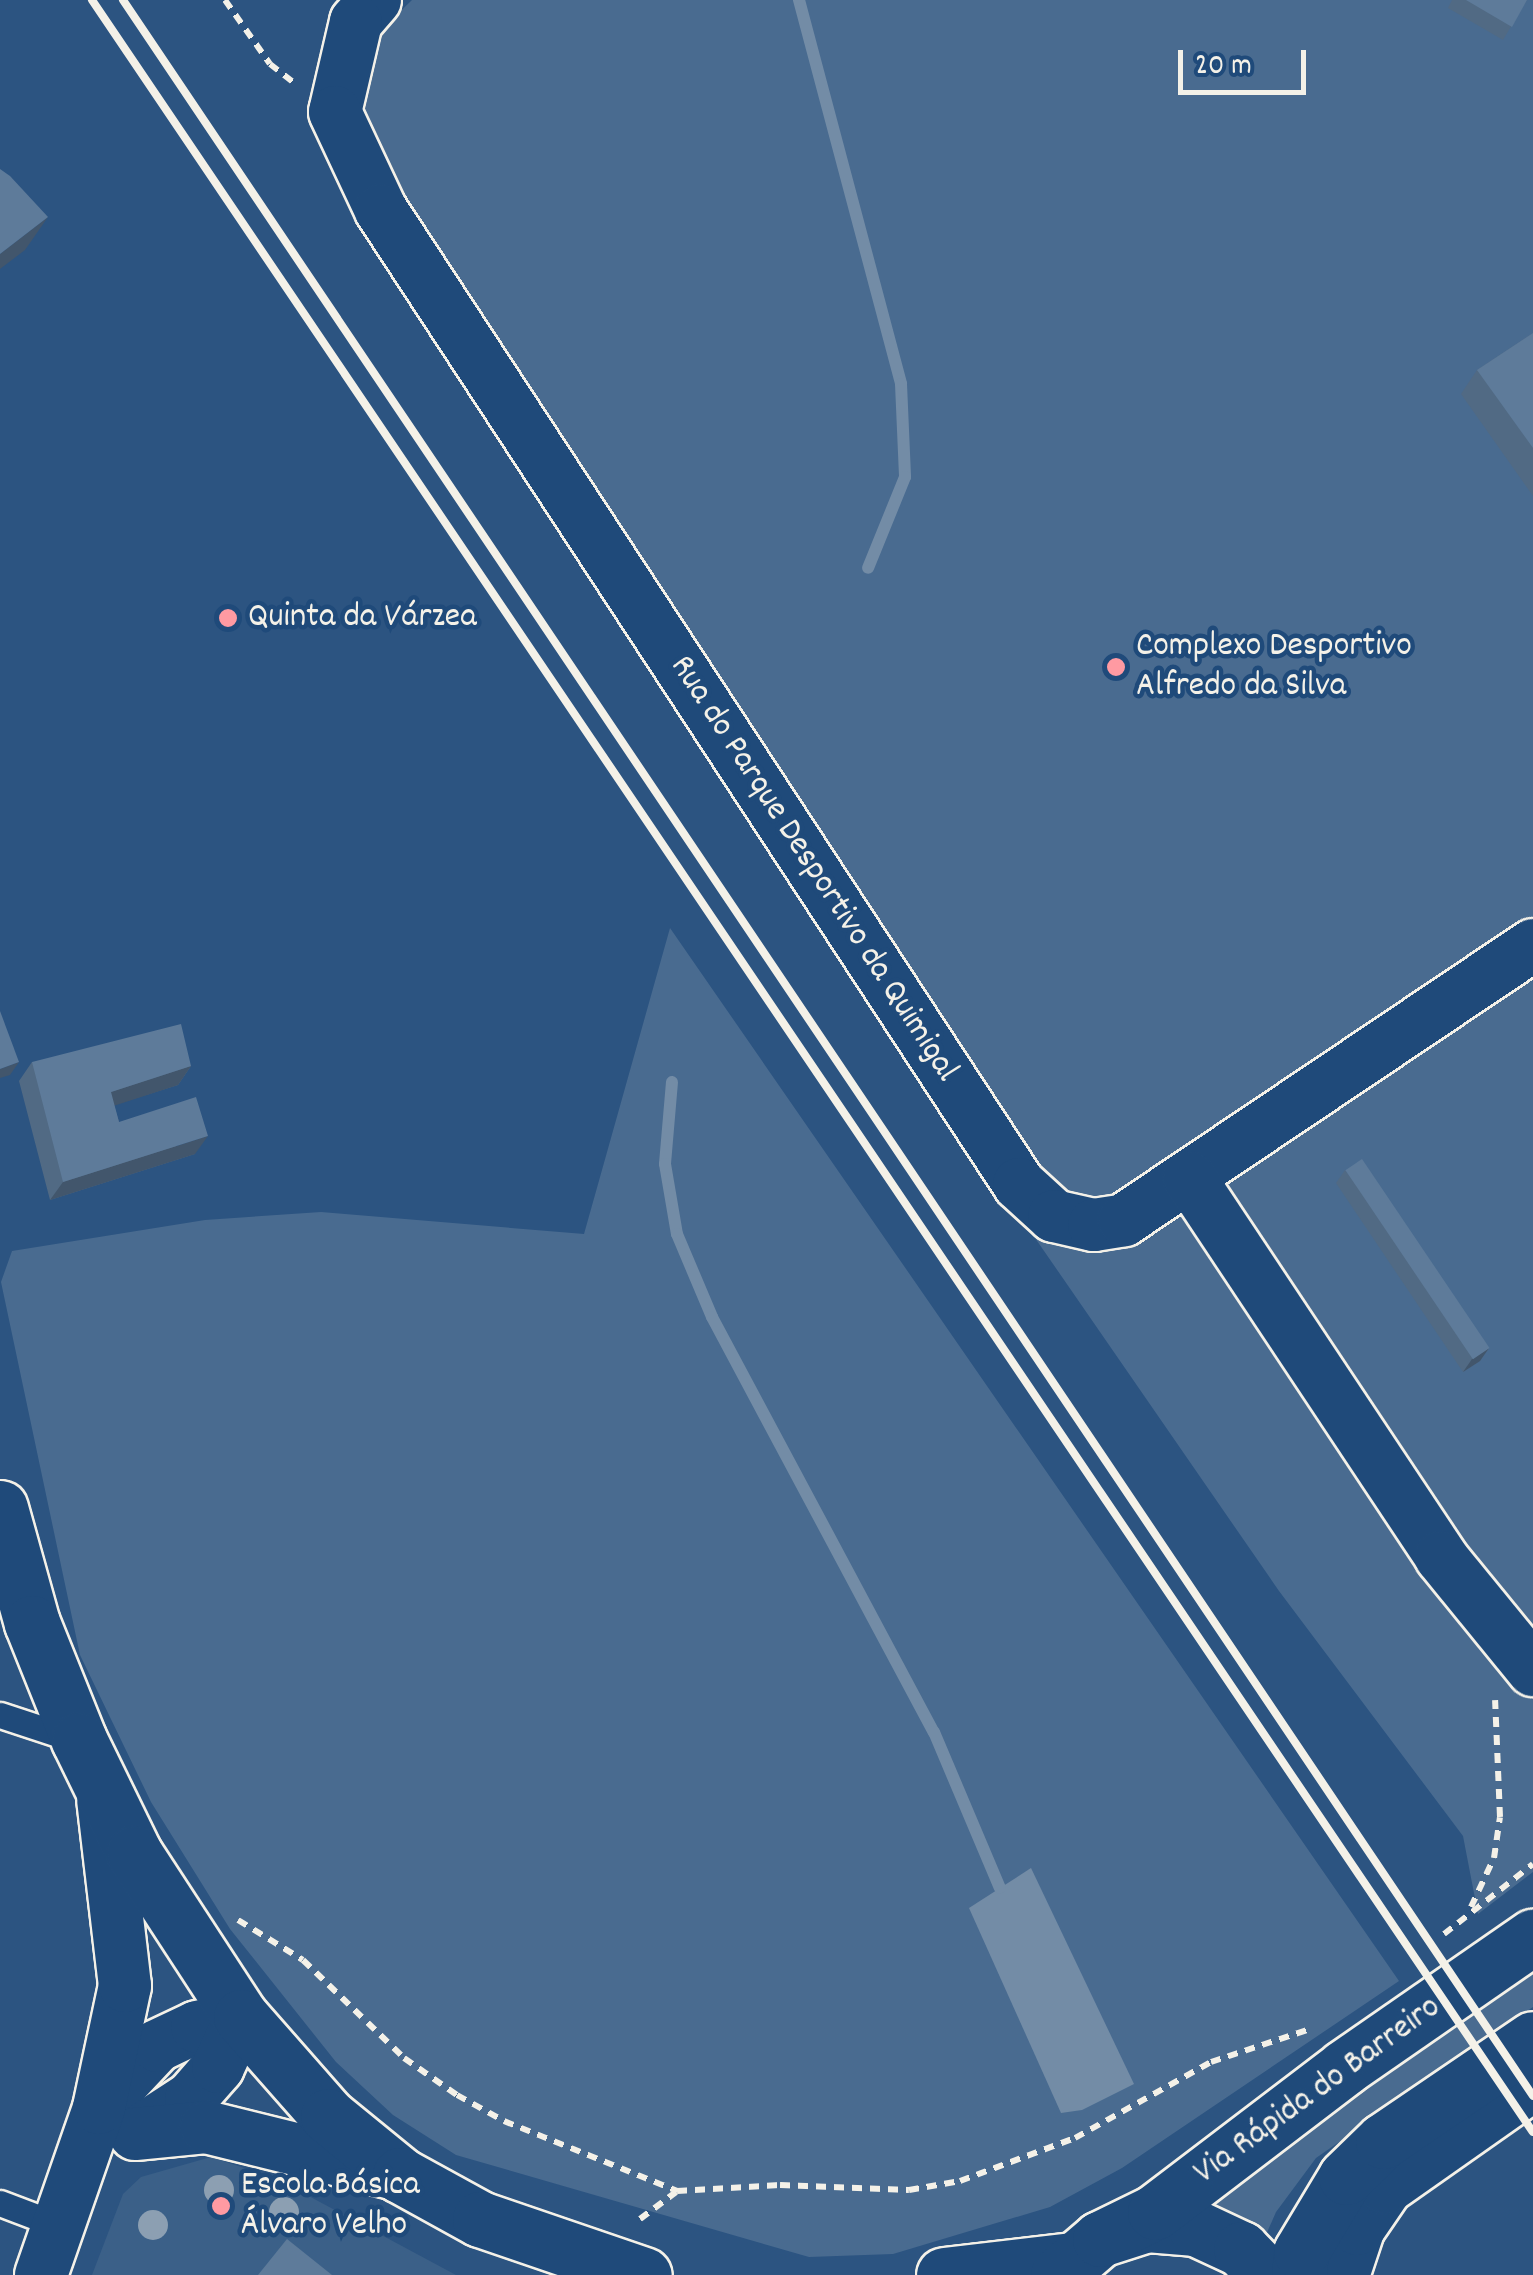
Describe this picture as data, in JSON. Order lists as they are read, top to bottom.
{
  "streets": {
    "main road": ["Via Rápida do Barreiro"],
    "street": ["Rua do Parque Desportivo da Quimigal"]
  },
  "places": ["Quinta da Várzea", "Complexo Desportivo Alfredo da Silva", "Escola Básica Álvaro Velho"],
  "scale_bar": "20 m"
}
